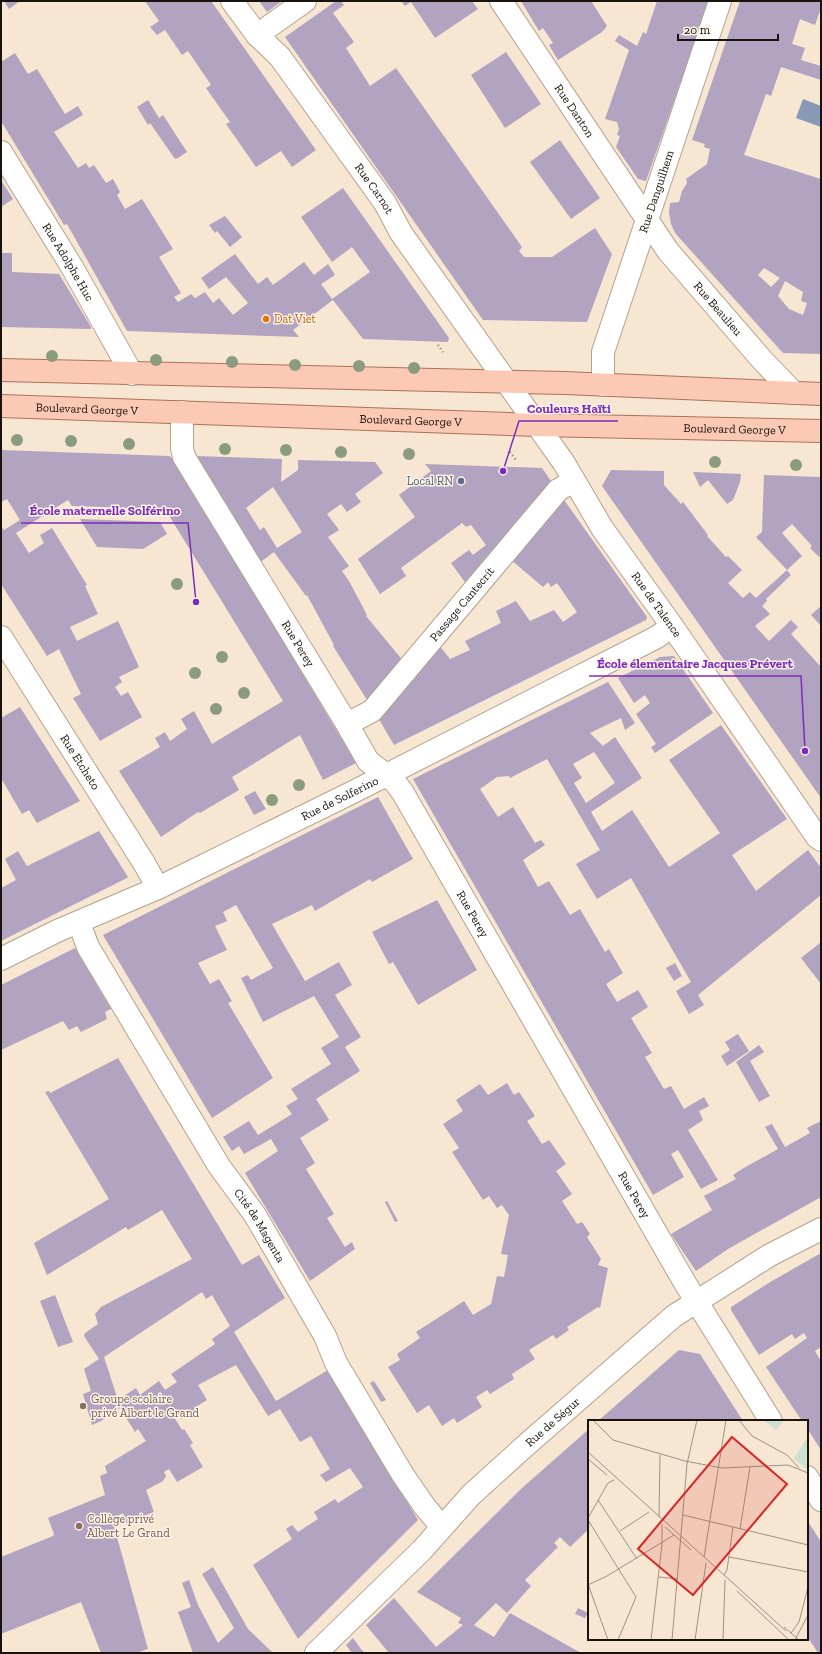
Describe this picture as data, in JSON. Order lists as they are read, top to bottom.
{
  "streets": {
    "main road": ["Boulevard George V"],
    "street": [
      "Rue Danton",
      "Rue Carnot",
      "Rue Danguilhem",
      "Rue Adolphe Huc",
      "Rue Beaulieu",
      "Passage Cantecrit",
      "Rue de Talence",
      "Rue Perey",
      "Rue Etcheto",
      "Rue de Solferino",
      "Cité de Magenta",
      "Rue de Ségur"
    ]
  },
  "crossings": [
    ["Rue Danton", "Rue Danguilhem"],
    ["Rue Danton", "Rue Beaulieu"],
    ["Rue Carnot", "Boulevard George V"],
    ["Rue Carnot", "Rue de Talence"],
    ["Rue Danguilhem", "Rue Beaulieu"],
    ["Boulevard George V", "Rue de Talence"],
    ["Boulevard George V", "Rue Perey"],
    ["Passage Cantecrit", "Rue de Talence"],
    ["Passage Cantecrit", "Rue Perey"],
    ["Rue de Talence", "Rue de Solferino"],
    ["Rue Perey", "Rue de Solferino"],
    ["Rue Perey", "Rue de Ségur"],
    ["Rue Etcheto", "Rue de Solferino"],
    ["Rue de Solferino", "Cité de Magenta"],
    ["Cité de Magenta", "Rue de Ségur"]
  ],
  "places": [
    "Dat Viet",
    "Couleurs Haïti",
    "Local RN",
    "École maternelle Solférino",
    "École élementaire Jacques Prévert",
    "Groupe scolaire privé Albert le Grand",
    "Collège privé Albert Le Grand"
  ],
  "scale_bar": "20 m"
}
